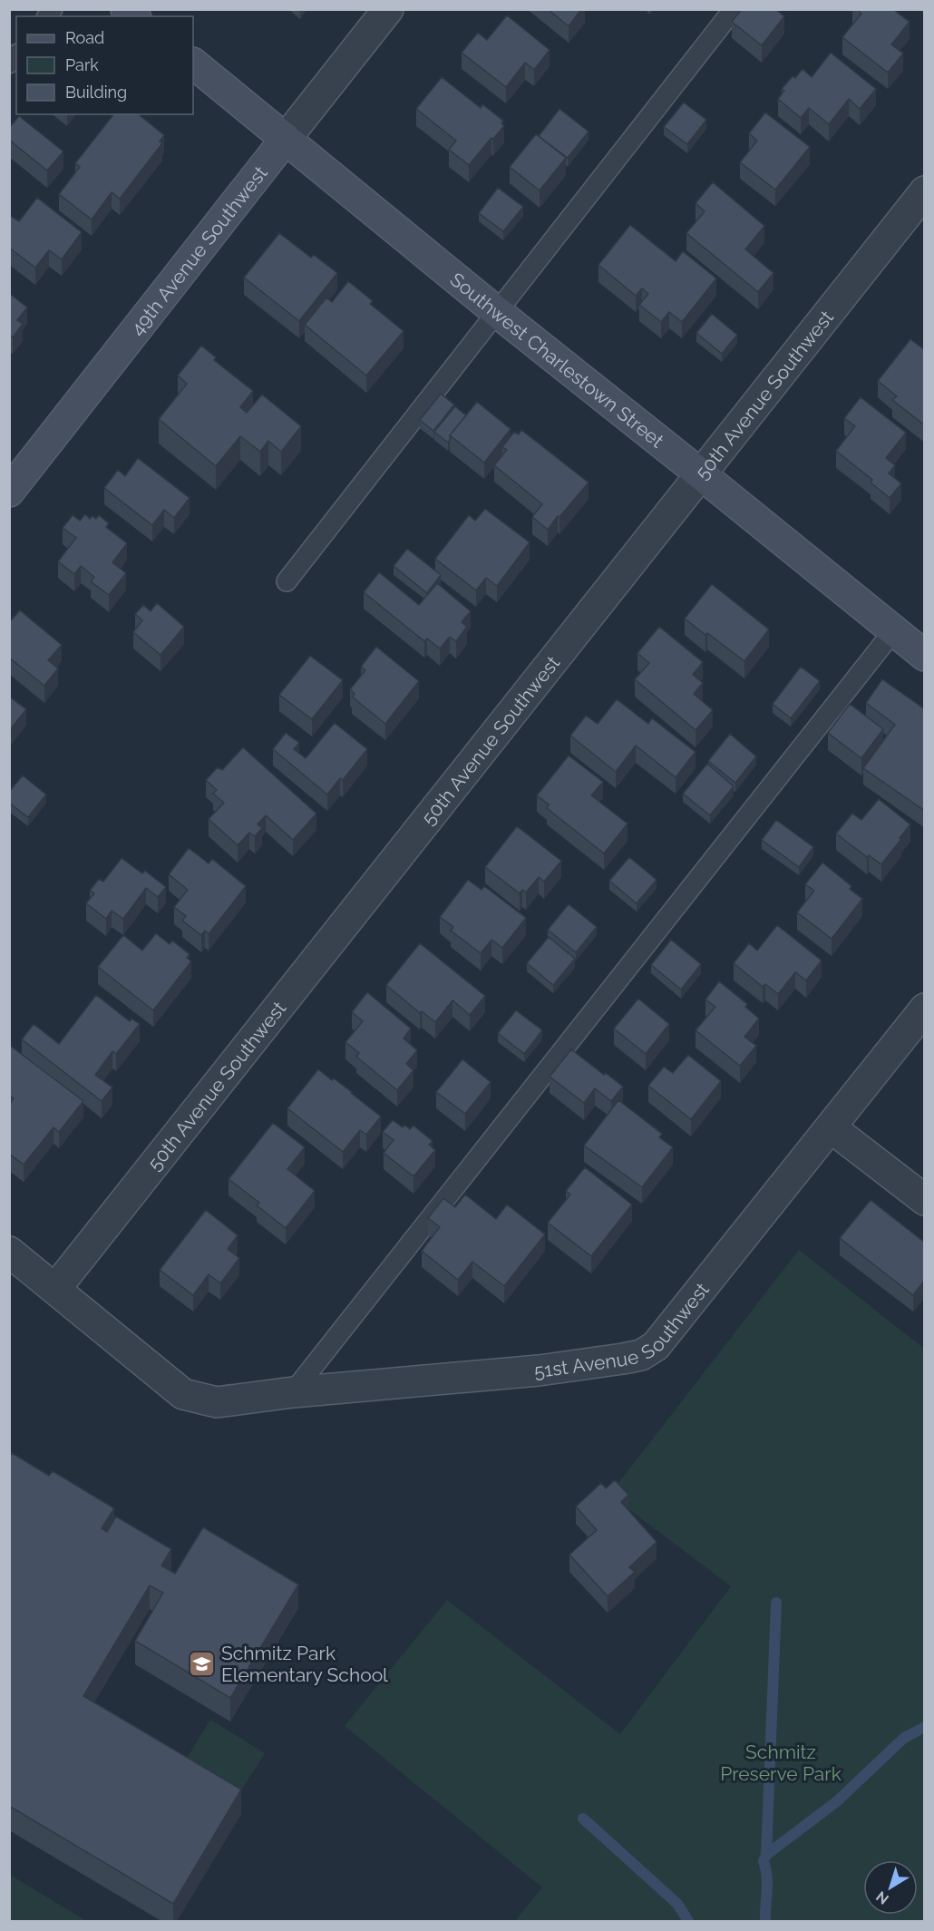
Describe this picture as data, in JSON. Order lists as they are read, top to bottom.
{
  "streets": {
    "street": [
      "49th Avenue Southwest",
      "Southwest Charlestown Street",
      "50th Avenue Southwest",
      "51st Avenue Southwest"
    ]
  },
  "crossings": [
    ["49th Avenue Southwest", "Southwest Charlestown Street"],
    ["Southwest Charlestown Street", "50th Avenue Southwest"],
    ["50th Avenue Southwest", "51st Avenue Southwest"]
  ],
  "parks": ["Schmitz Preserve Park"],
  "places": {
    "school or university": ["Schmitz Park Elementary School"]
  },
  "legend": ["Road", "Park", "Building"],
  "north": "bottom left"
}
